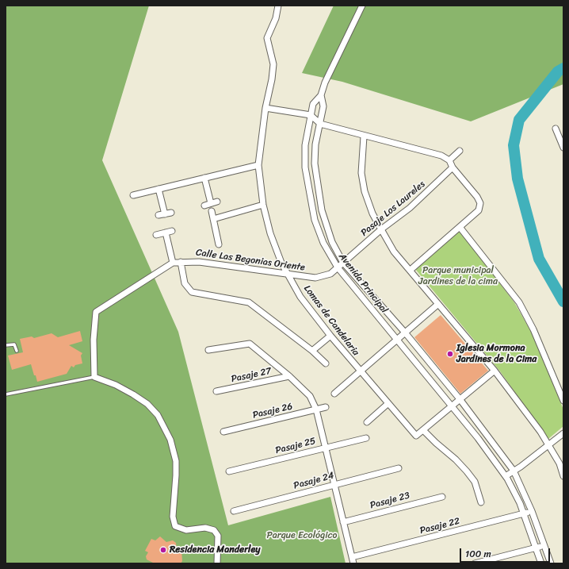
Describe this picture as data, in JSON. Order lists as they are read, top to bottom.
{
  "streets": {
    "street": [
      "Pasaje Los Laureles",
      "Calle Las Begonias Oriente",
      "Avenida Principal",
      "Lomas de Candelaria",
      "Pasaje 27",
      "Pasaje 26",
      "Pasaje 25",
      "Pasaje 24",
      "Pasaje 23",
      "Pasaje 22"
    ]
  },
  "crossings": [
    ["Pasaje Los Laureles", "Calle Las Begonias Oriente"],
    ["Pasaje Los Laureles", "Avenida Principal"],
    ["Calle Las Begonias Oriente", "Avenida Principal"],
    ["Calle Las Begonias Oriente", "Lomas de Candelaria"],
    ["Avenida Principal", "Pasaje 22"]
  ],
  "parks": ["Parque municipal Jardines de la cima", "Parque Ecológico"],
  "places": ["Iglesia Mormona Jardines de la Cima", "Residencia Manderley"],
  "scale_bar": "100 m"
}
